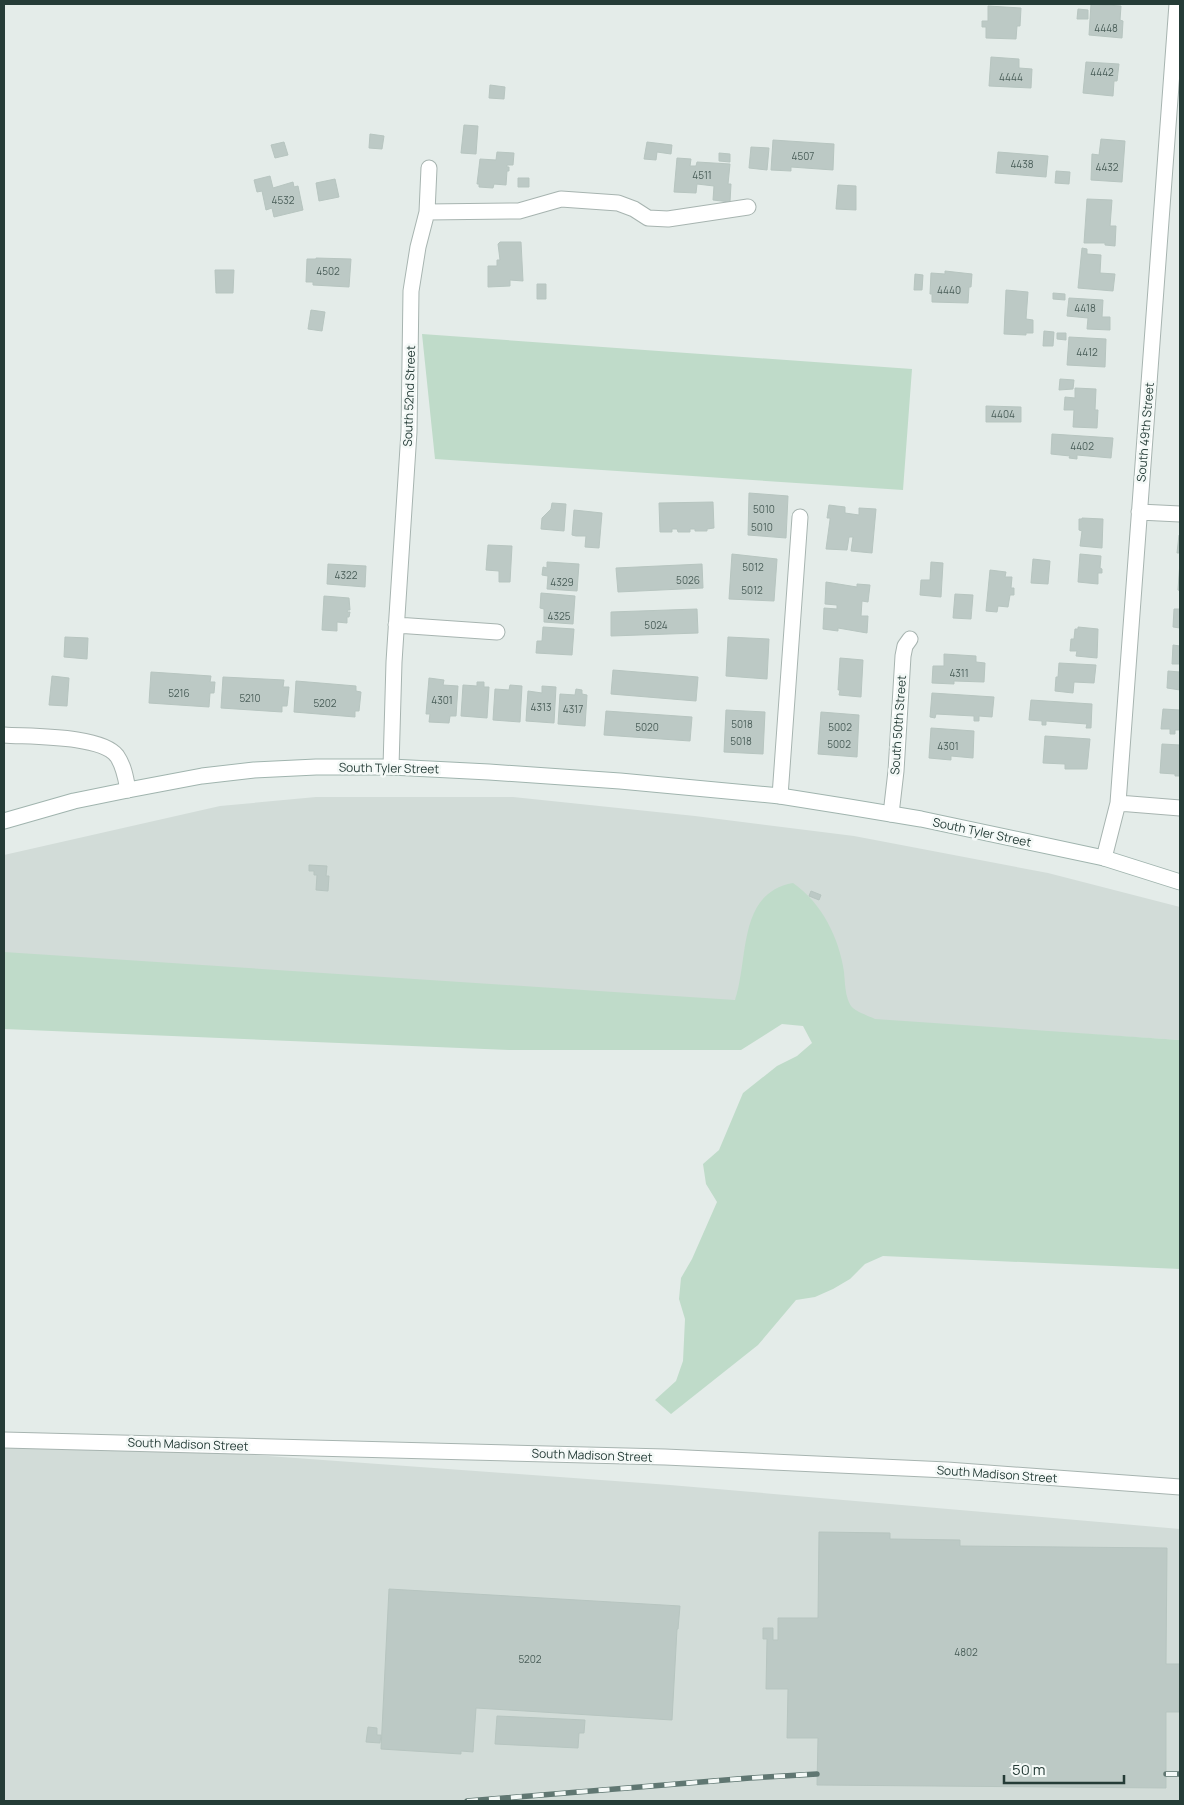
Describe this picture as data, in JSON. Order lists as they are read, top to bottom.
{
  "streets": {
    "street": [
      "South 52nd Street",
      "South 49th Street",
      "South 50th Street",
      "South Tyler Street",
      "South Madison Street"
    ]
  },
  "crossings": [
    ["South 52nd Street", "South Tyler Street"],
    ["South 49th Street", "South Tyler Street"],
    ["South 50th Street", "South Tyler Street"]
  ],
  "house_numbers": [
    "4448",
    "4442",
    "4444",
    "4507",
    "4438",
    "4432",
    "4511",
    "4532",
    "4502",
    "4440",
    "4418",
    "4412",
    "4404",
    "4402",
    "5010",
    "5010",
    "5012",
    "4322",
    "5026",
    "4329",
    "5012",
    "4325",
    "5024",
    "4311",
    "5216",
    "5210",
    "4301",
    "5202",
    "4313",
    "4317",
    "5018",
    "5020",
    "5002",
    "5018",
    "5002",
    "4301",
    "4802",
    "5202"
  ],
  "scale_bar": "50 m"
}
